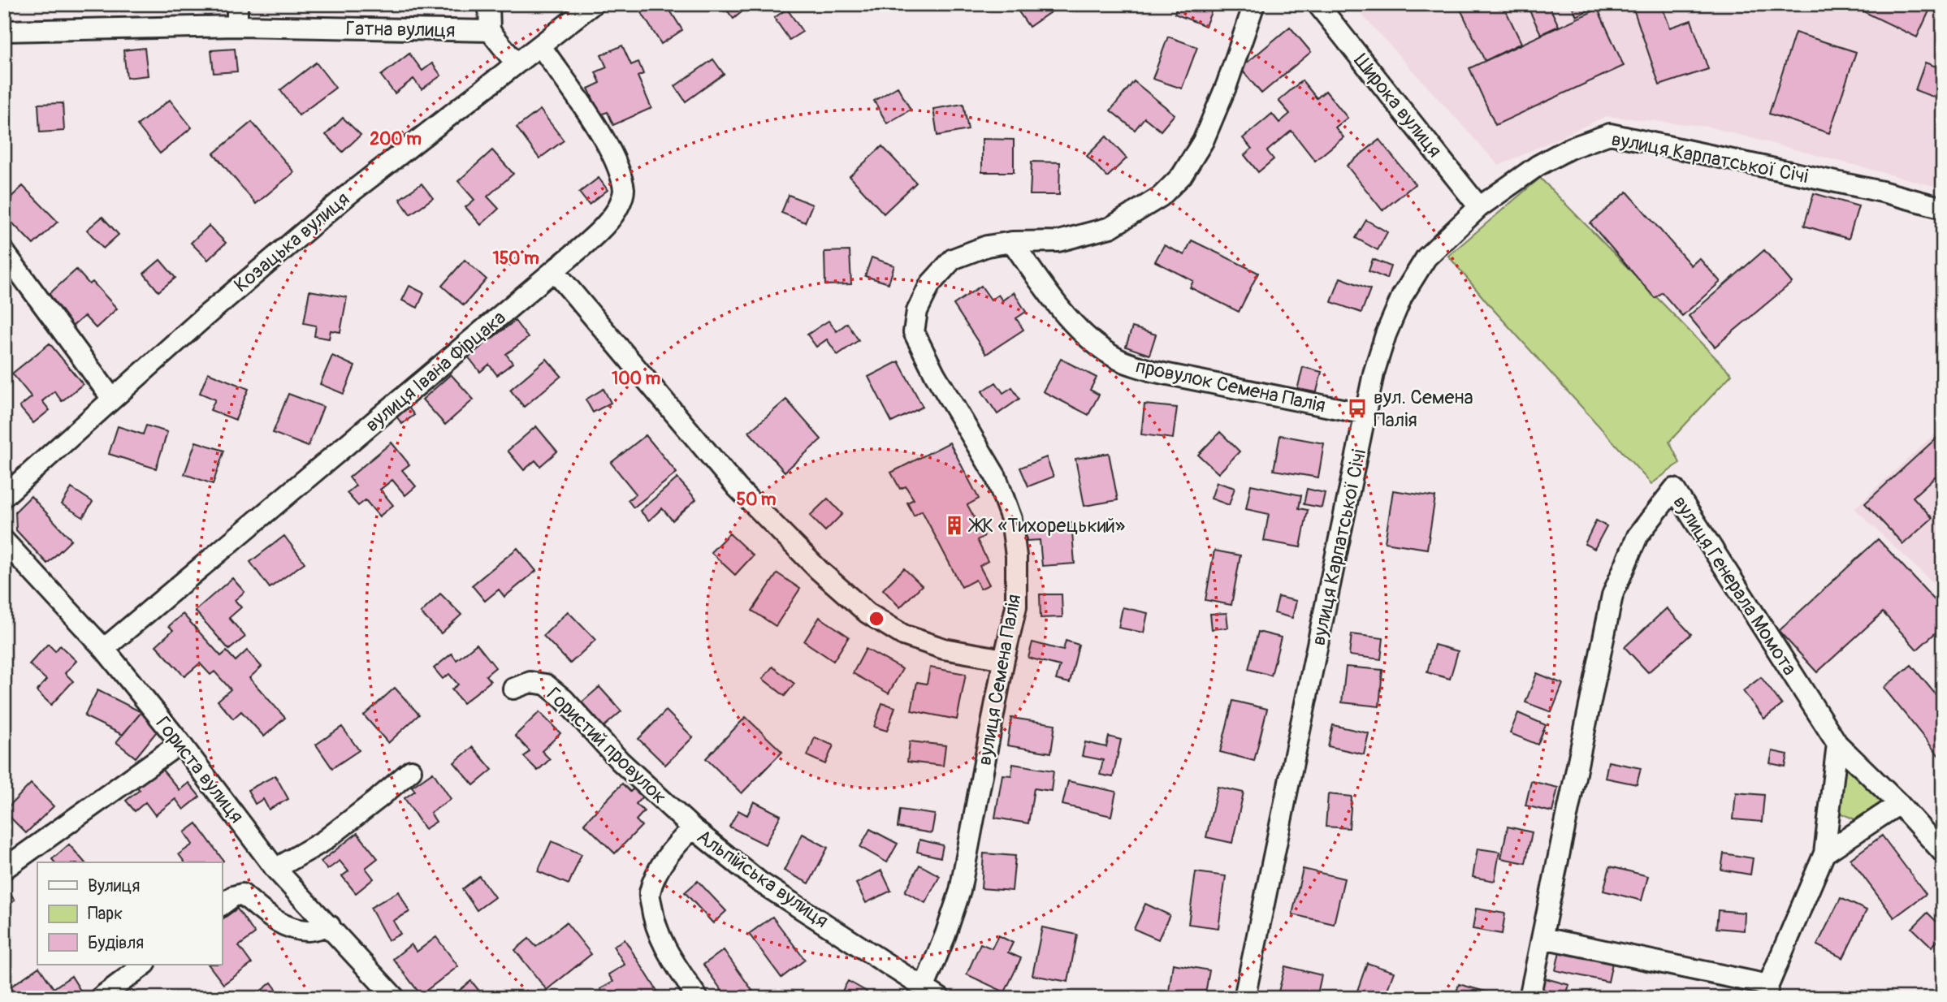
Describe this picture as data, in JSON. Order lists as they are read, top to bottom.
{
  "streets": {
    "street": [
      "Гатна вулиця",
      "Широка вулиця",
      "вулиця Карпатської Січі",
      "Козацька вулиця",
      "вулиця Івана Фірцака",
      "провулок Семена Палія",
      "вулиця Генерала Момота",
      "вулиця Семена Палія",
      "Гористий провулок",
      "Гориста вулиця",
      "Альпійська вулиця"
    ]
  },
  "crossings": [
    ["Широка вулиця", "вулиця Карпатської Січі"],
    ["вулиця Карпатської Січі", "провулок Семена Палія"],
    ["Козацька вулиця", "вулиця Івана Фірцака"],
    ["вулиця Івана Фірцака", "Гориста вулиця"],
    ["провулок Семена Палія", "вулиця Семена Палія"],
    ["вулиця Семена Палія", "Альпійська вулиця"],
    ["Гористий провулок", "Альпійська вулиця"]
  ],
  "places": {
    "bus stop": ["вул. Семена Палія"],
    "building": ["ЖК «Тихорецький»"]
  },
  "legend": ["Вулиця", "Парк", "Будівля"],
  "rings": [
    "200 m",
    "150 m",
    "100 m",
    "50 m"
  ]
}
